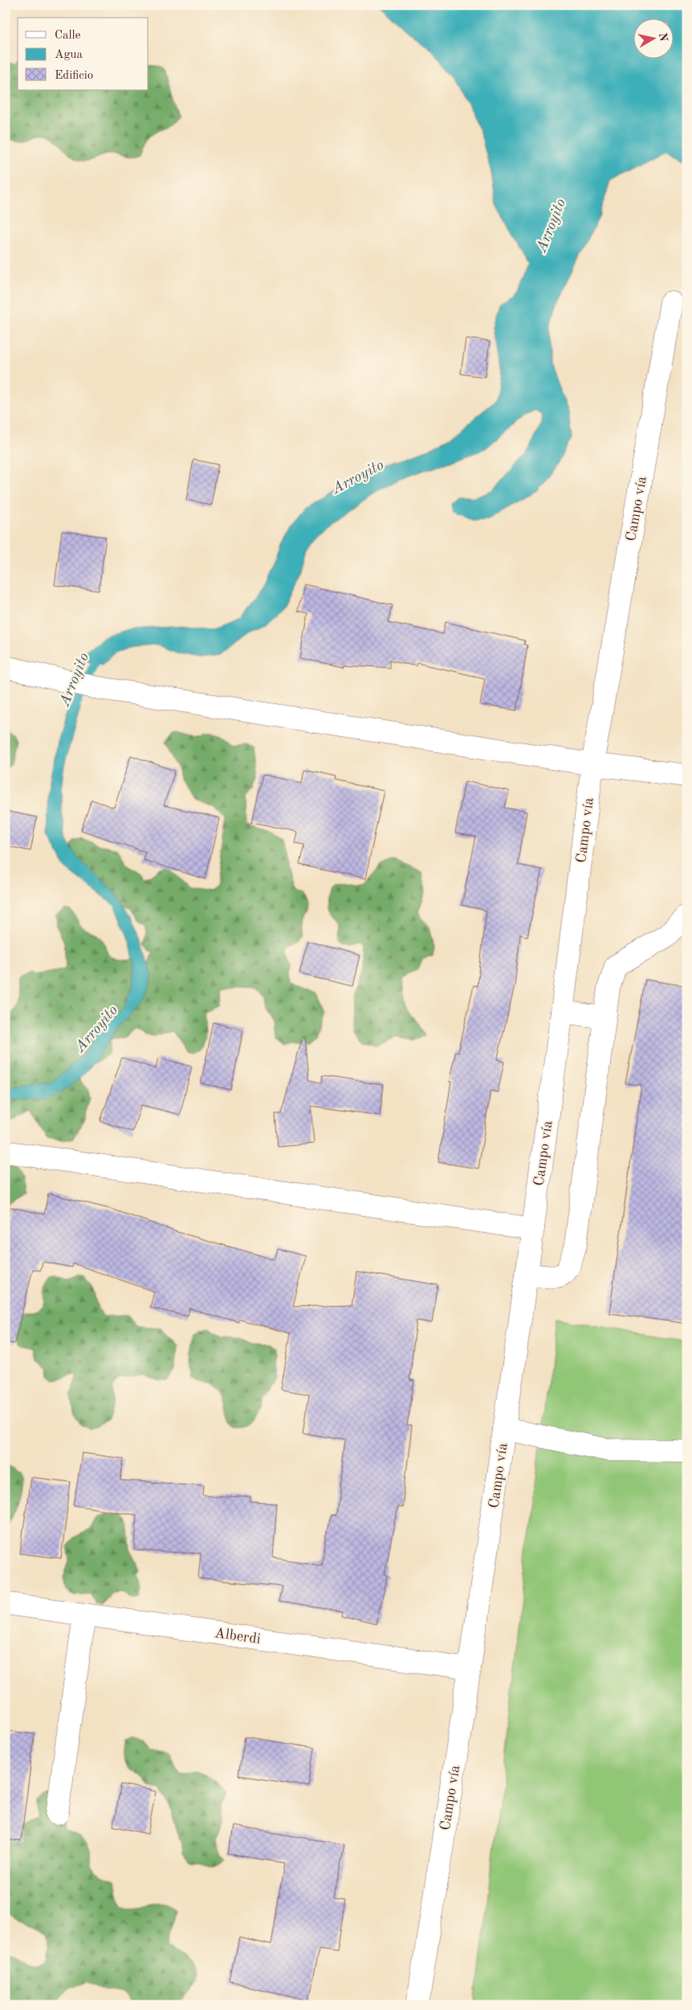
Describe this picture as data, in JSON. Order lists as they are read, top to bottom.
{
  "streets": {
    "street": ["Campo vía", "Alberdi"]
  },
  "crossings": [
    ["Campo vía", "Alberdi"]
  ],
  "water": ["Arroyito"],
  "legend": ["Calle", "Agua", "Edificio"],
  "north": "right"
}
